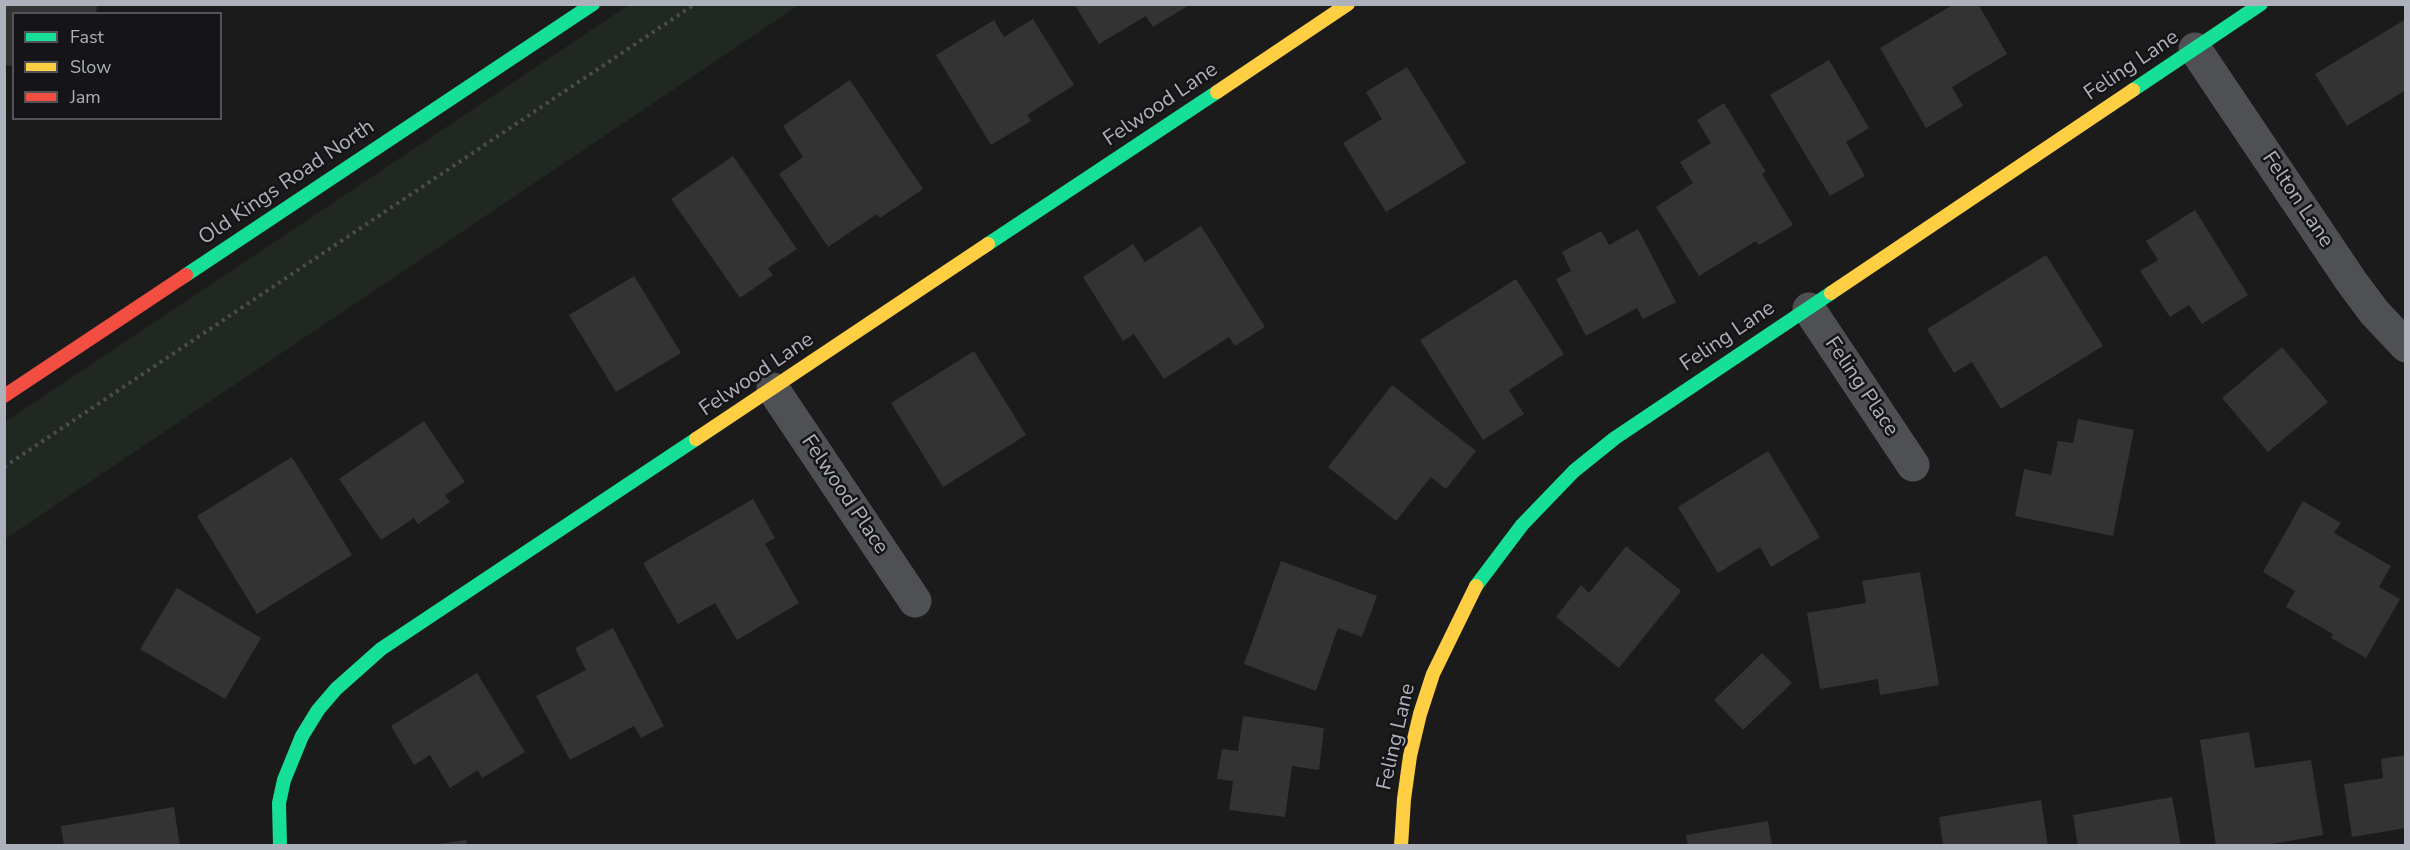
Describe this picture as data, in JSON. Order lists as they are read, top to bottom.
{
  "streets": {
    "street": [
      "Feling Lane",
      "Felwood Lane",
      "Old Kings Road North",
      "Felton Lane",
      "Feling Place",
      "Felwood Place"
    ]
  },
  "crossings": [
    ["Feling Lane", "Felton Lane"],
    ["Feling Lane", "Feling Place"],
    ["Felwood Lane", "Felwood Place"]
  ],
  "legend": ["Fast", "Slow", "Jam"]
}
